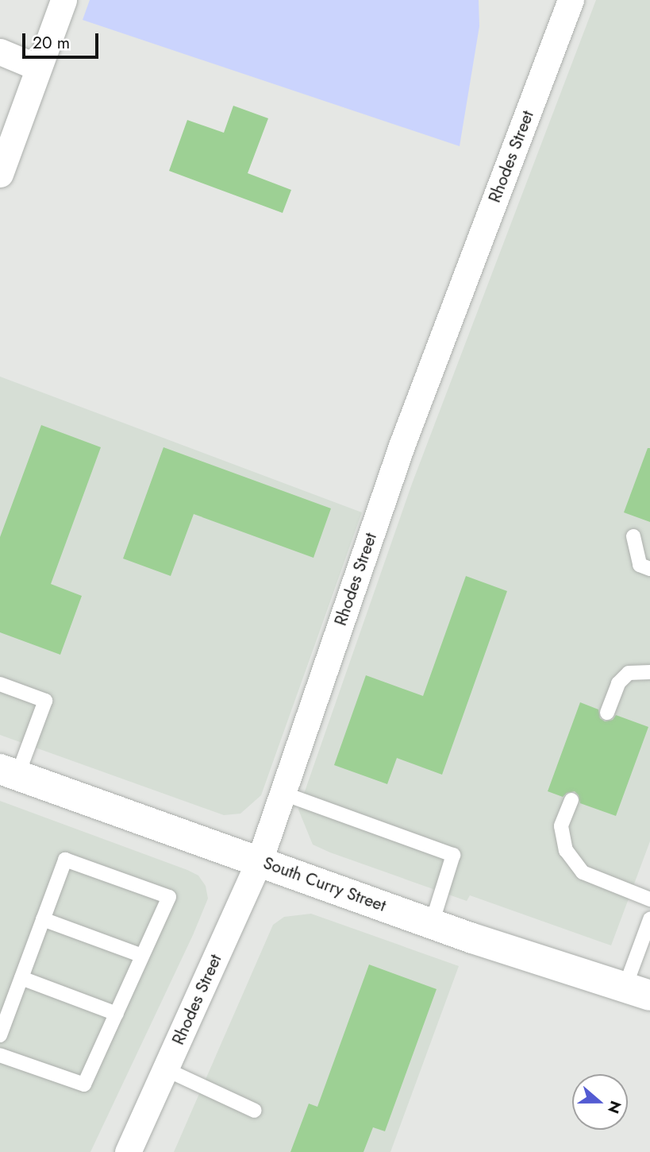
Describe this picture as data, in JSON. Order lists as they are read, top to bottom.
{
  "streets": {
    "street": ["Rhodes Street", "South Curry Street"]
  },
  "crossings": [
    ["Rhodes Street", "South Curry Street"]
  ],
  "scale_bar": "20 m",
  "north": "right"
}
